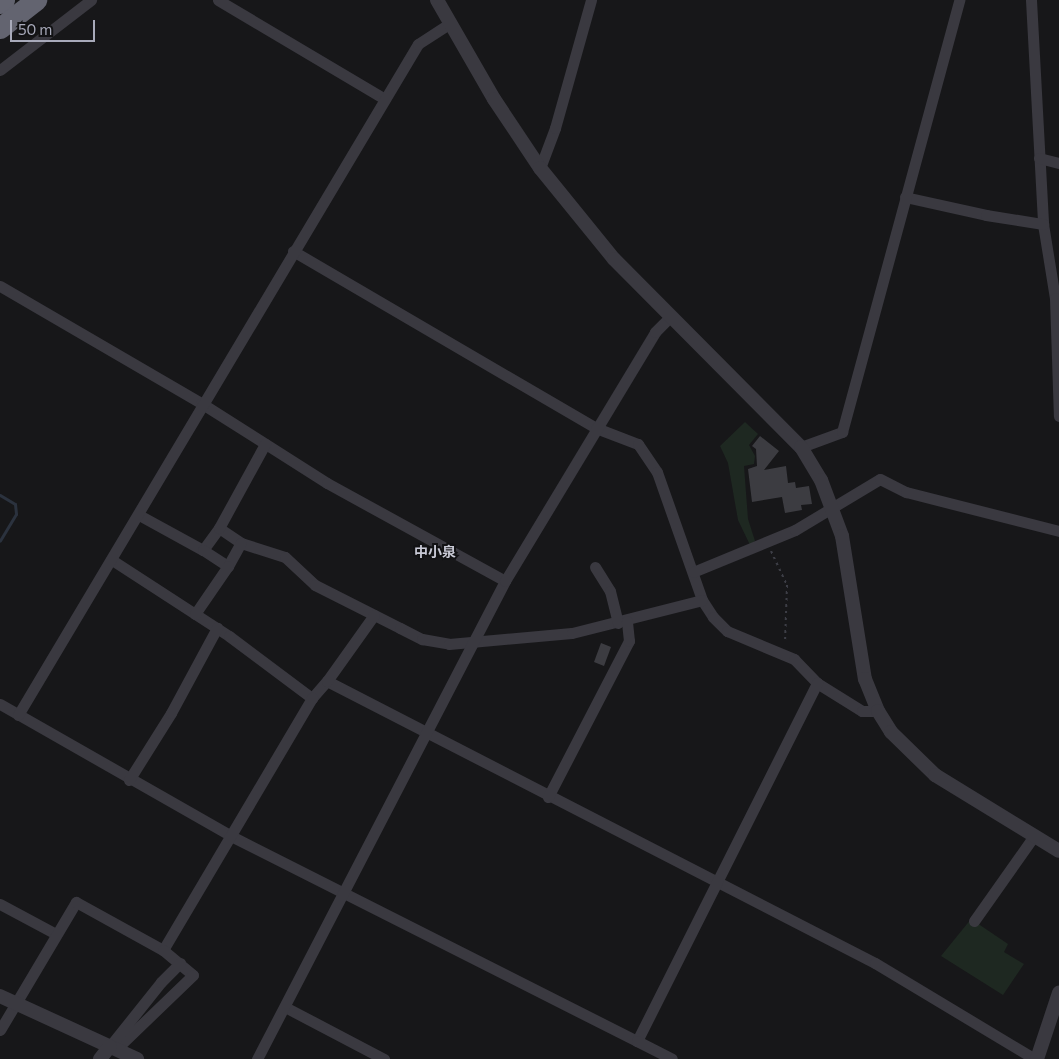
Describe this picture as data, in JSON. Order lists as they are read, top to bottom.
{
  "districts": ["中小泉"],
  "scale_bar": "50 m"
}
